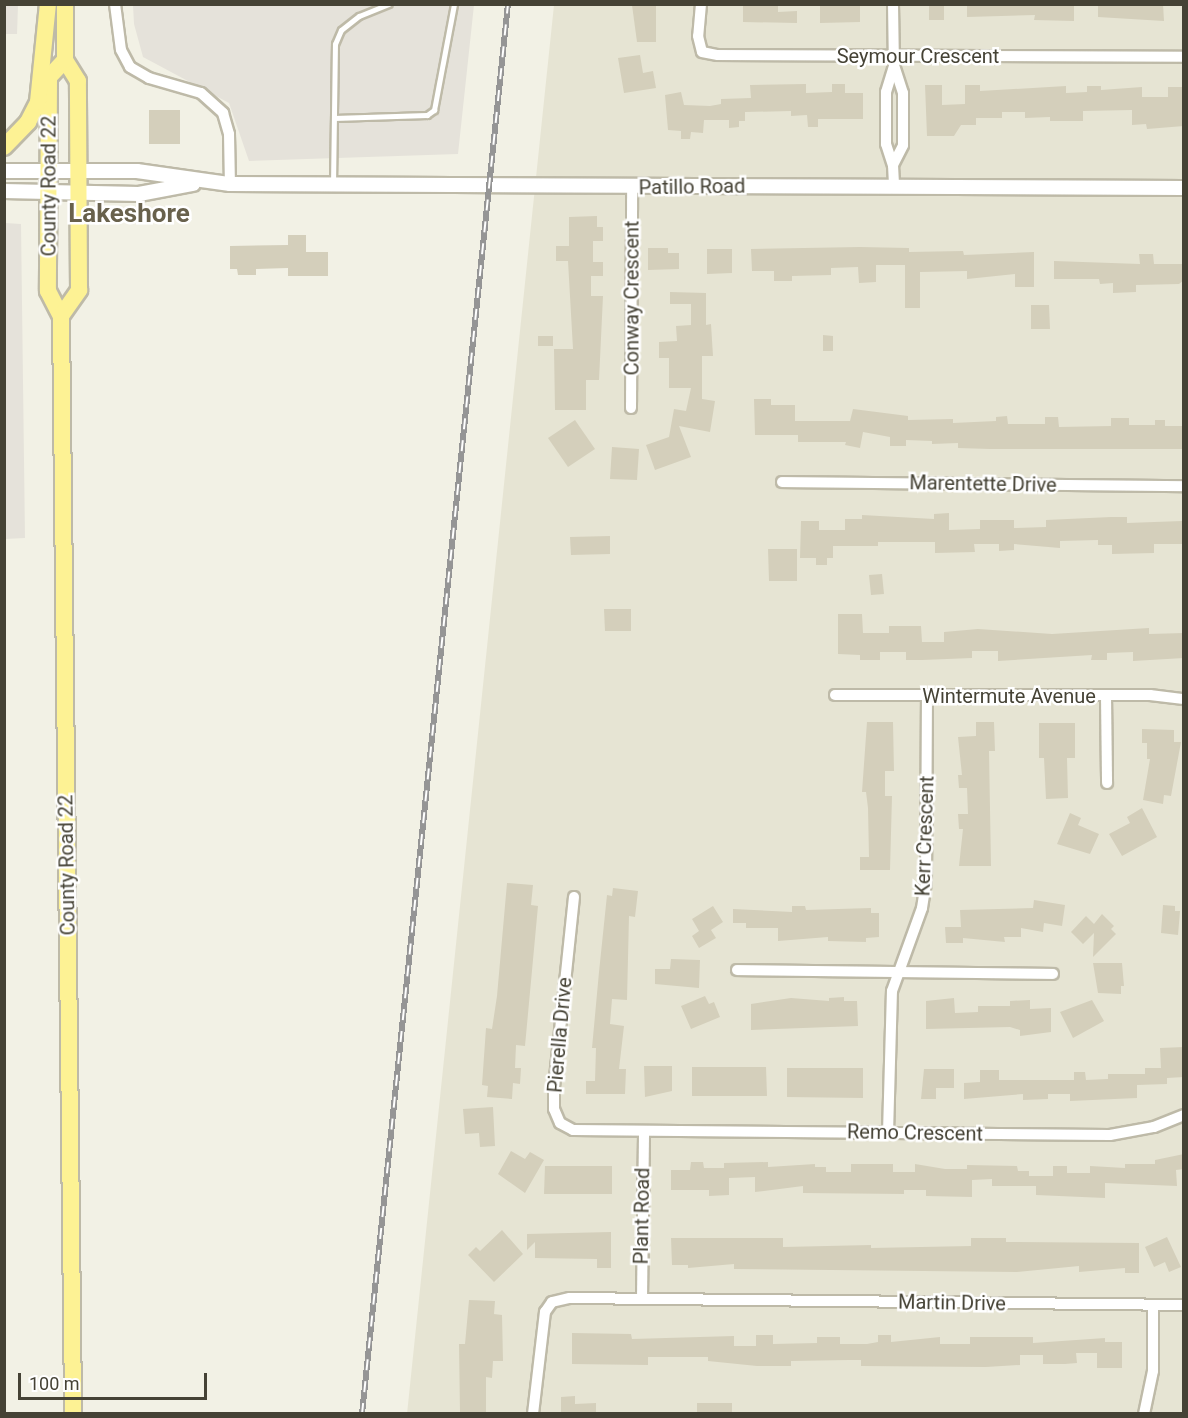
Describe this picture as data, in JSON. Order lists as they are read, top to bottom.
{
  "streets": {
    "main road": ["County Road 22"],
    "street": [
      "Seymour Crescent",
      "Patillo Road",
      "Conway Crescent",
      "Marentette Drive",
      "Wintermute Avenue",
      "Kerr Crescent",
      "Pierella Drive",
      "Remo Crescent",
      "Plant Road",
      "Martin Drive"
    ]
  },
  "crossings": [
    ["County Road 22", "Patillo Road"],
    ["Patillo Road", "Conway Crescent"],
    ["Wintermute Avenue", "Kerr Crescent"],
    ["Pierella Drive", "Remo Crescent"],
    ["Pierella Drive", "Plant Road"],
    ["Remo Crescent", "Plant Road"],
    ["Plant Road", "Martin Drive"]
  ],
  "districts": ["Lakeshore"],
  "scale_bar": "100 m"
}
